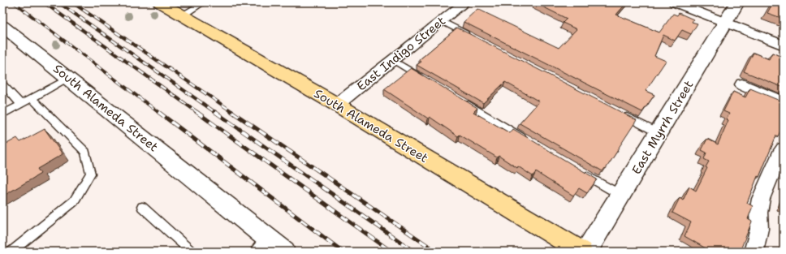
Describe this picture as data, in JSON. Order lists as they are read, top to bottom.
{
  "streets": {
    "main road": ["South Alameda Street"],
    "street": ["East Indigo Street", "East Myrrh Street"]
  },
  "crossings": [
    ["East Indigo Street", "South Alameda Street"]
  ]
}
